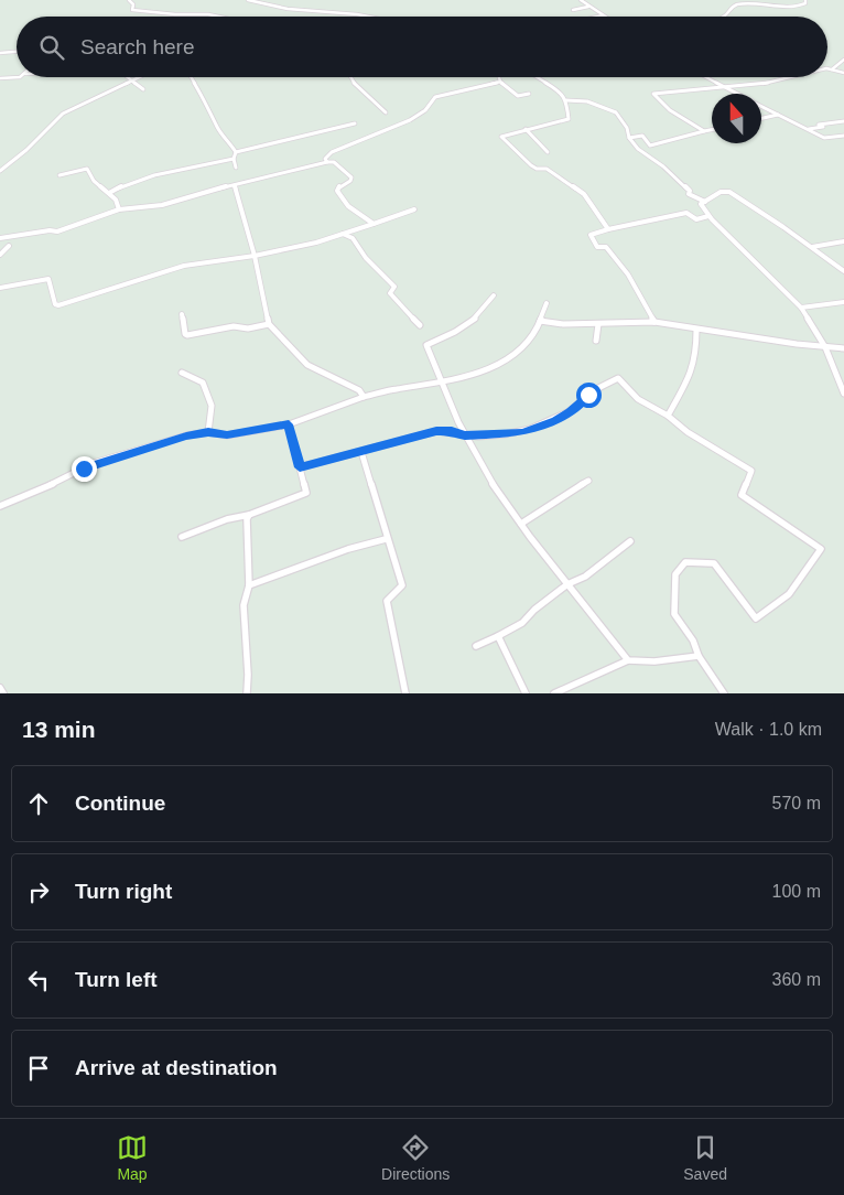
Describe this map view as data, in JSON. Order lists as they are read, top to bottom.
{
  "north": "top",
  "page": {
    "search": "Search here",
    "heading": ["13 min", "Walk · 1.0 km"],
    "list": [
      ["Continue", "570 m"],
      ["Turn right", "100 m"],
      ["Turn left", "360 m"],
      "Arrive at destination"
    ],
    "nav": ["Map", "Directions", "Saved"]
  }
}
